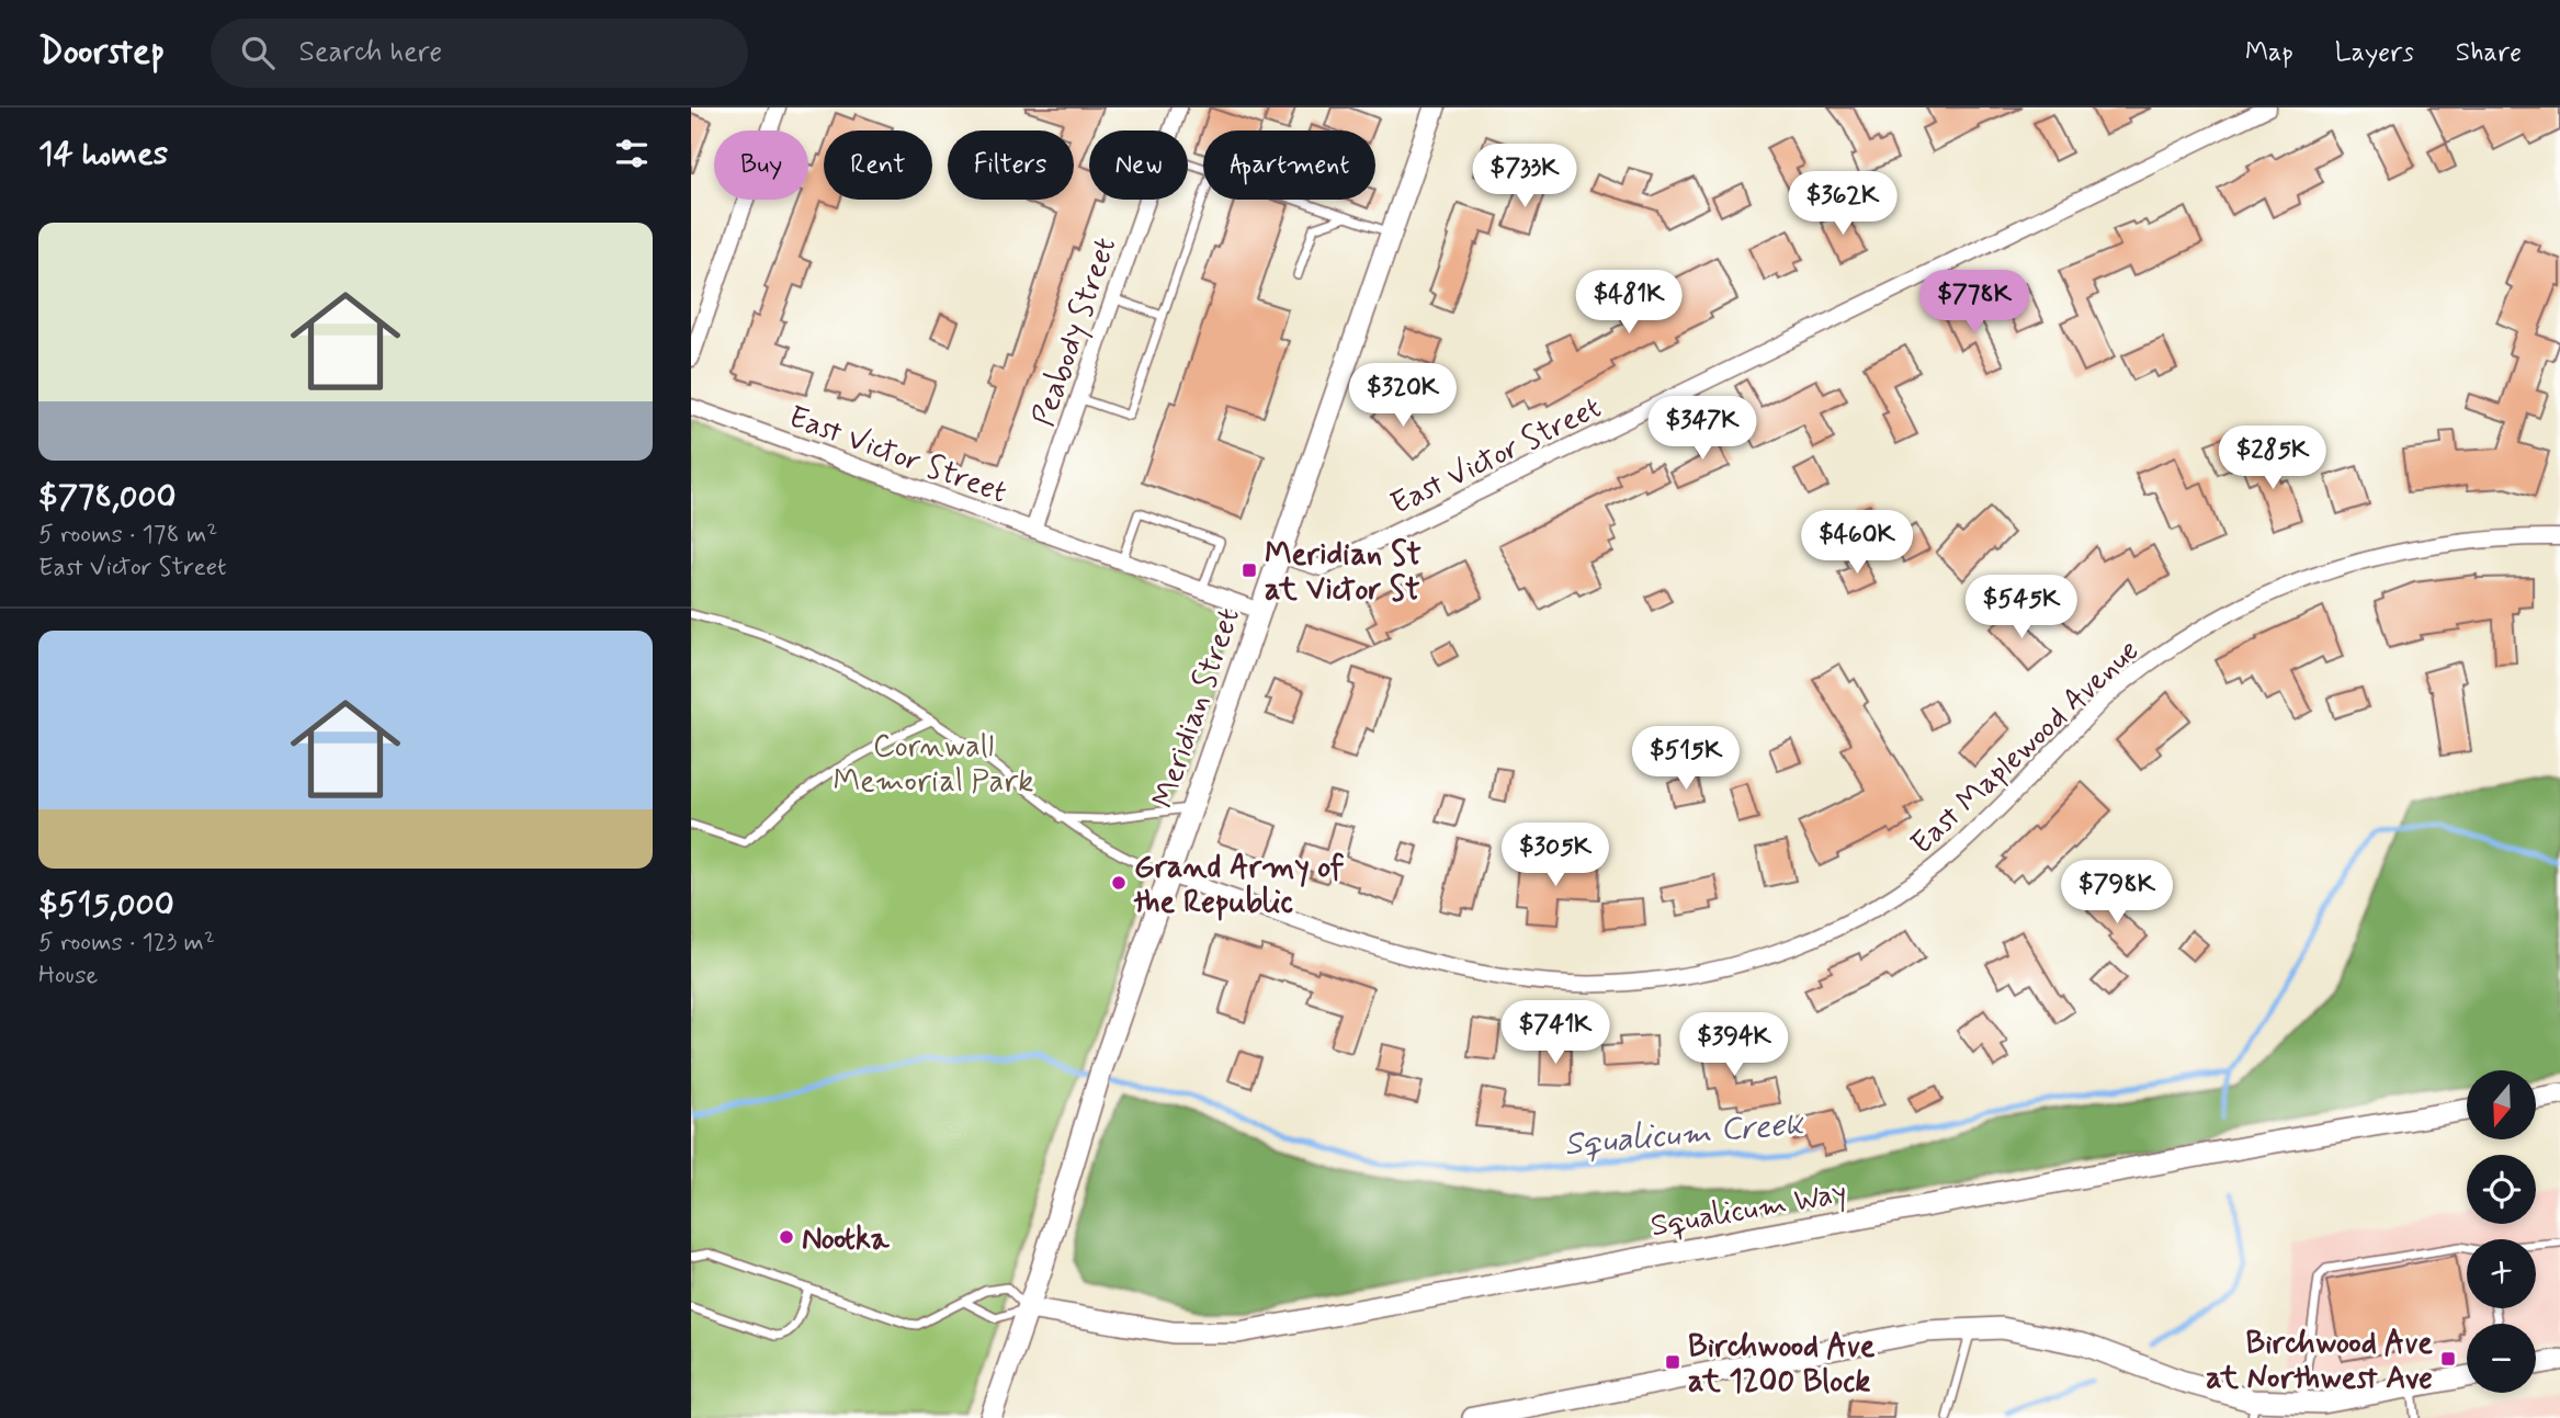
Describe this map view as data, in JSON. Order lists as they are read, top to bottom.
{
  "streets": {
    "street": [
      "Peabody Street",
      "East Victor Street",
      "Meridian Street",
      "East Maplewood Avenue",
      "Squalicum Way"
    ]
  },
  "crossings": [
    ["Peabody Street", "East Victor Street"],
    ["East Victor Street", "Meridian Street"],
    ["Meridian Street", "East Maplewood Avenue"],
    ["Meridian Street", "Squalicum Way"]
  ],
  "water": ["Squalicum Creek"],
  "parks": ["Cornwall Memorial Park"],
  "places": {
    "transit": ["Meridian St at Victor St", "Birchwood Ave at Northwest Ave", "Birchwood Ave at 1200 Block"],
    "other": ["Grand Army of the Republic", "Nootka"]
  },
  "north": "bottom",
  "page": {
    "header": "Doorstep",
    "search": "Search here",
    "nav": ["Map", "Layers", "Share"],
    "heading": "14 homes",
    "chip": [
      "Buy",
      "Rent",
      "Filters",
      "New",
      "Apartment"
    ],
    "price": [
      "$733K",
      "$362K",
      "$481K",
      "$778K",
      "$320K",
      "$347K",
      "$285K",
      "$460K",
      "$545K",
      "$515K",
      "$305K",
      "$798K",
      "$741K",
      "$394K"
    ],
    "list": [
      {
        "name": "$778,000",
        "note": "5 rooms · 178 m² · East Victor Street"
      },
      {
        "name": "$515,000",
        "note": "5 rooms · 123 m² · House"
      }
    ],
    "map_buttons": ["+", "−"]
  }
}
